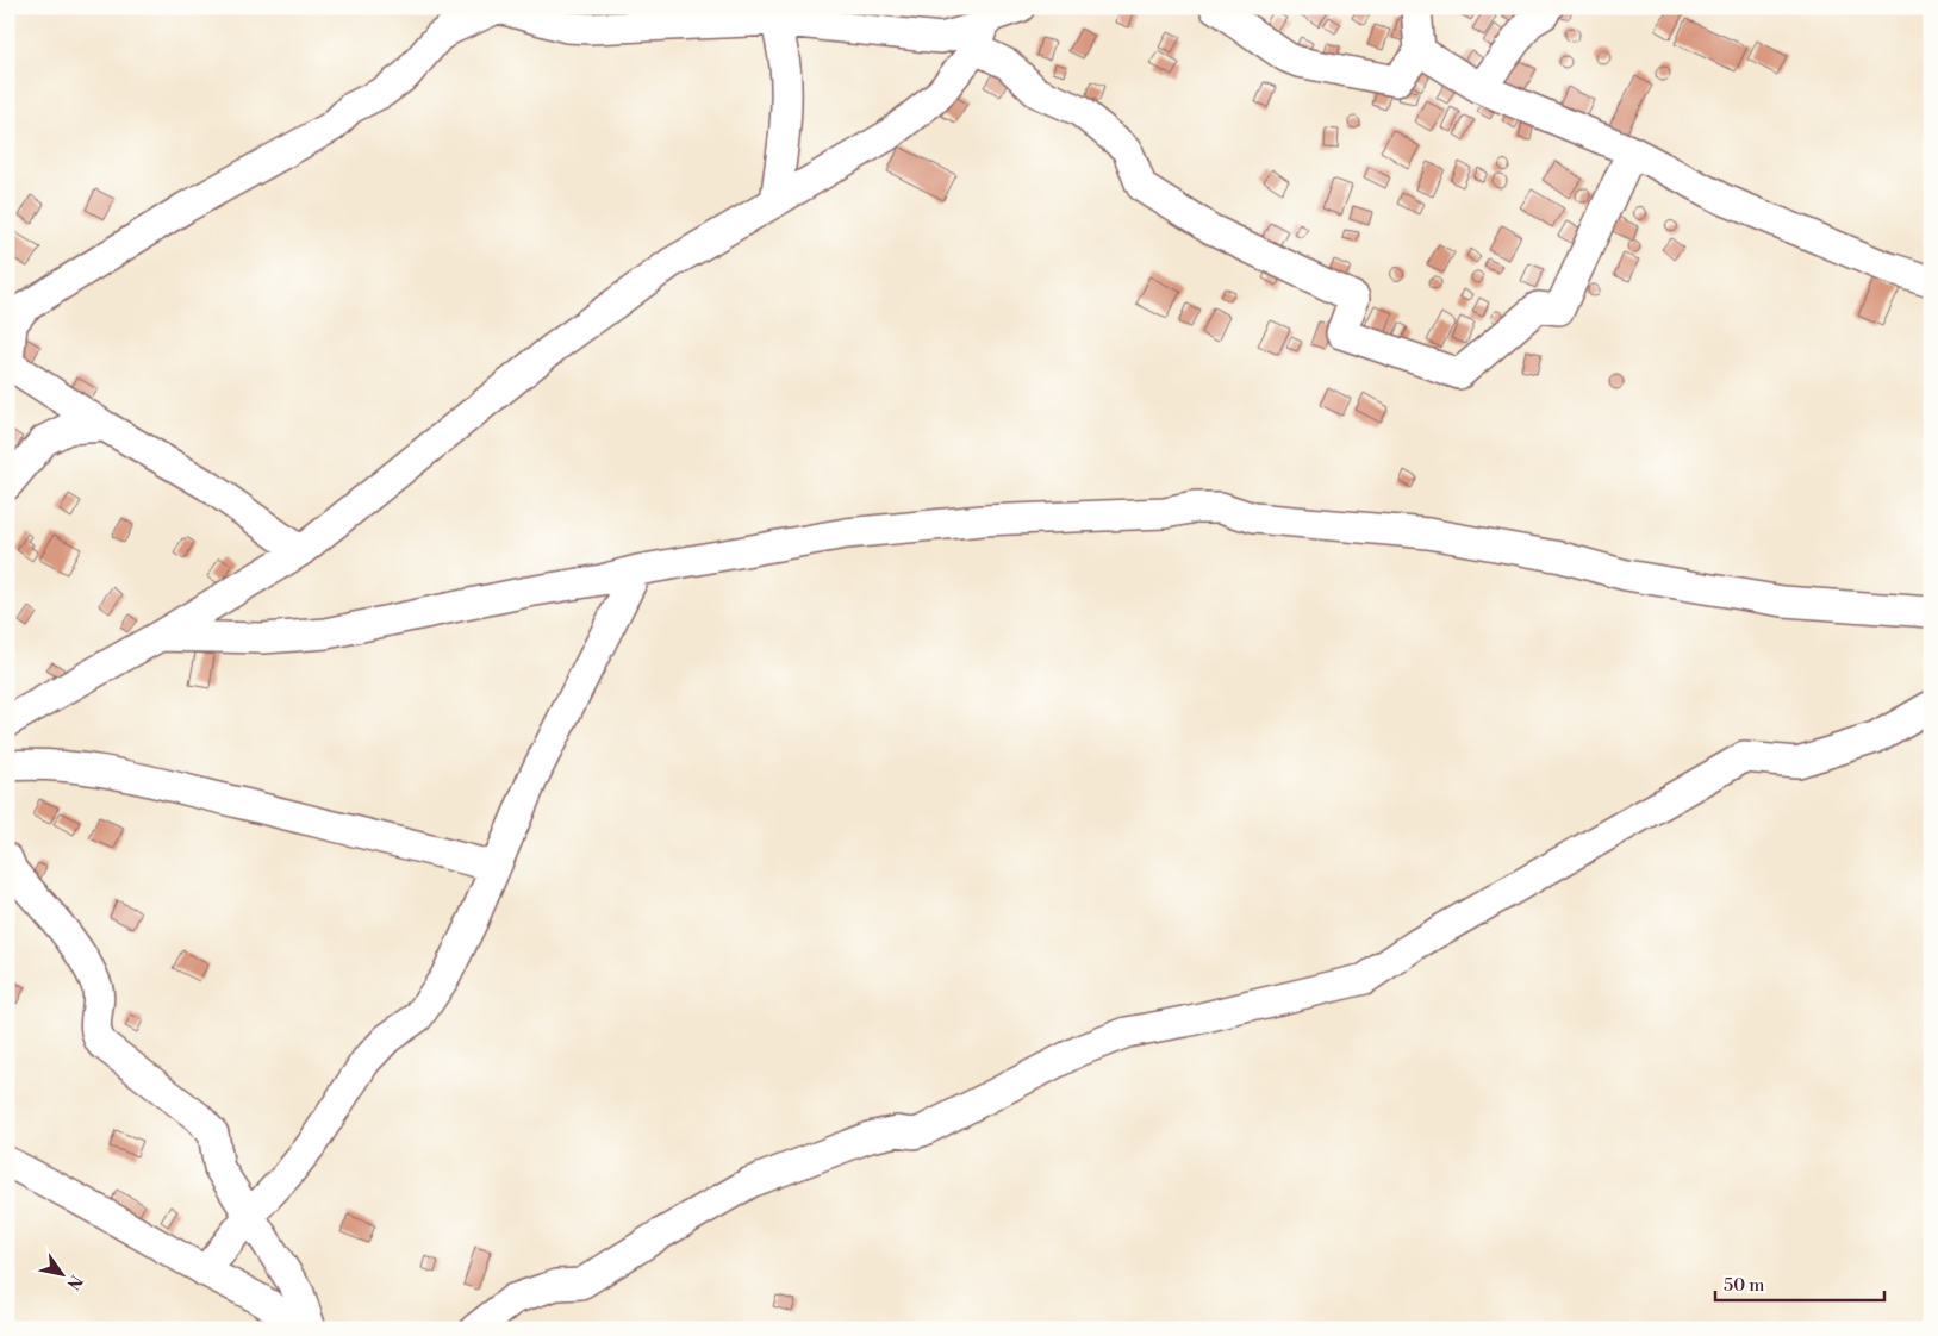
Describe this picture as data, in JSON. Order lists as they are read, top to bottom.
{
  "scale_bar": "50 m",
  "north": "bottom right"
}
